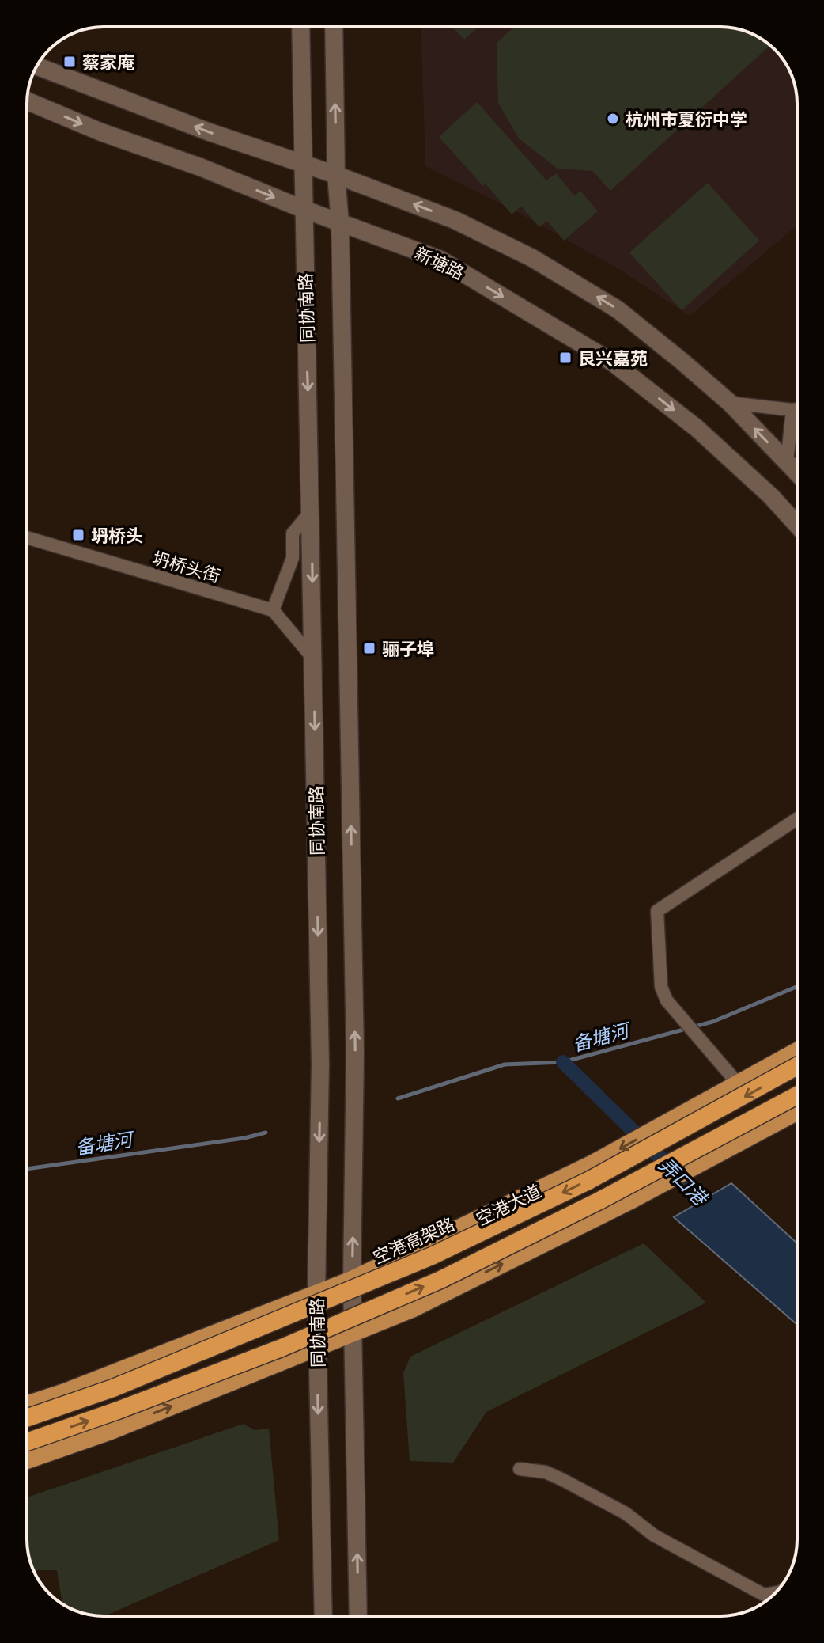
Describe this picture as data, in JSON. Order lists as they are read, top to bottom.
{
  "streets": {
    "highway": ["空港高架路"],
    "main road": ["新塘路", "同协南路", "空港大道"],
    "street": ["坍桥头街"]
  },
  "crossings": [
    ["新塘路", "同协南路"],
    ["同协南路", "空港大道"]
  ],
  "water": ["备塘河", "弄口港"],
  "places": {
    "transit": [
      "蔡家庵",
      "艮兴嘉苑",
      "坍桥头",
      "骊子埠"
    ],
    "other": ["杭州市夏衍中学"]
  }
}
